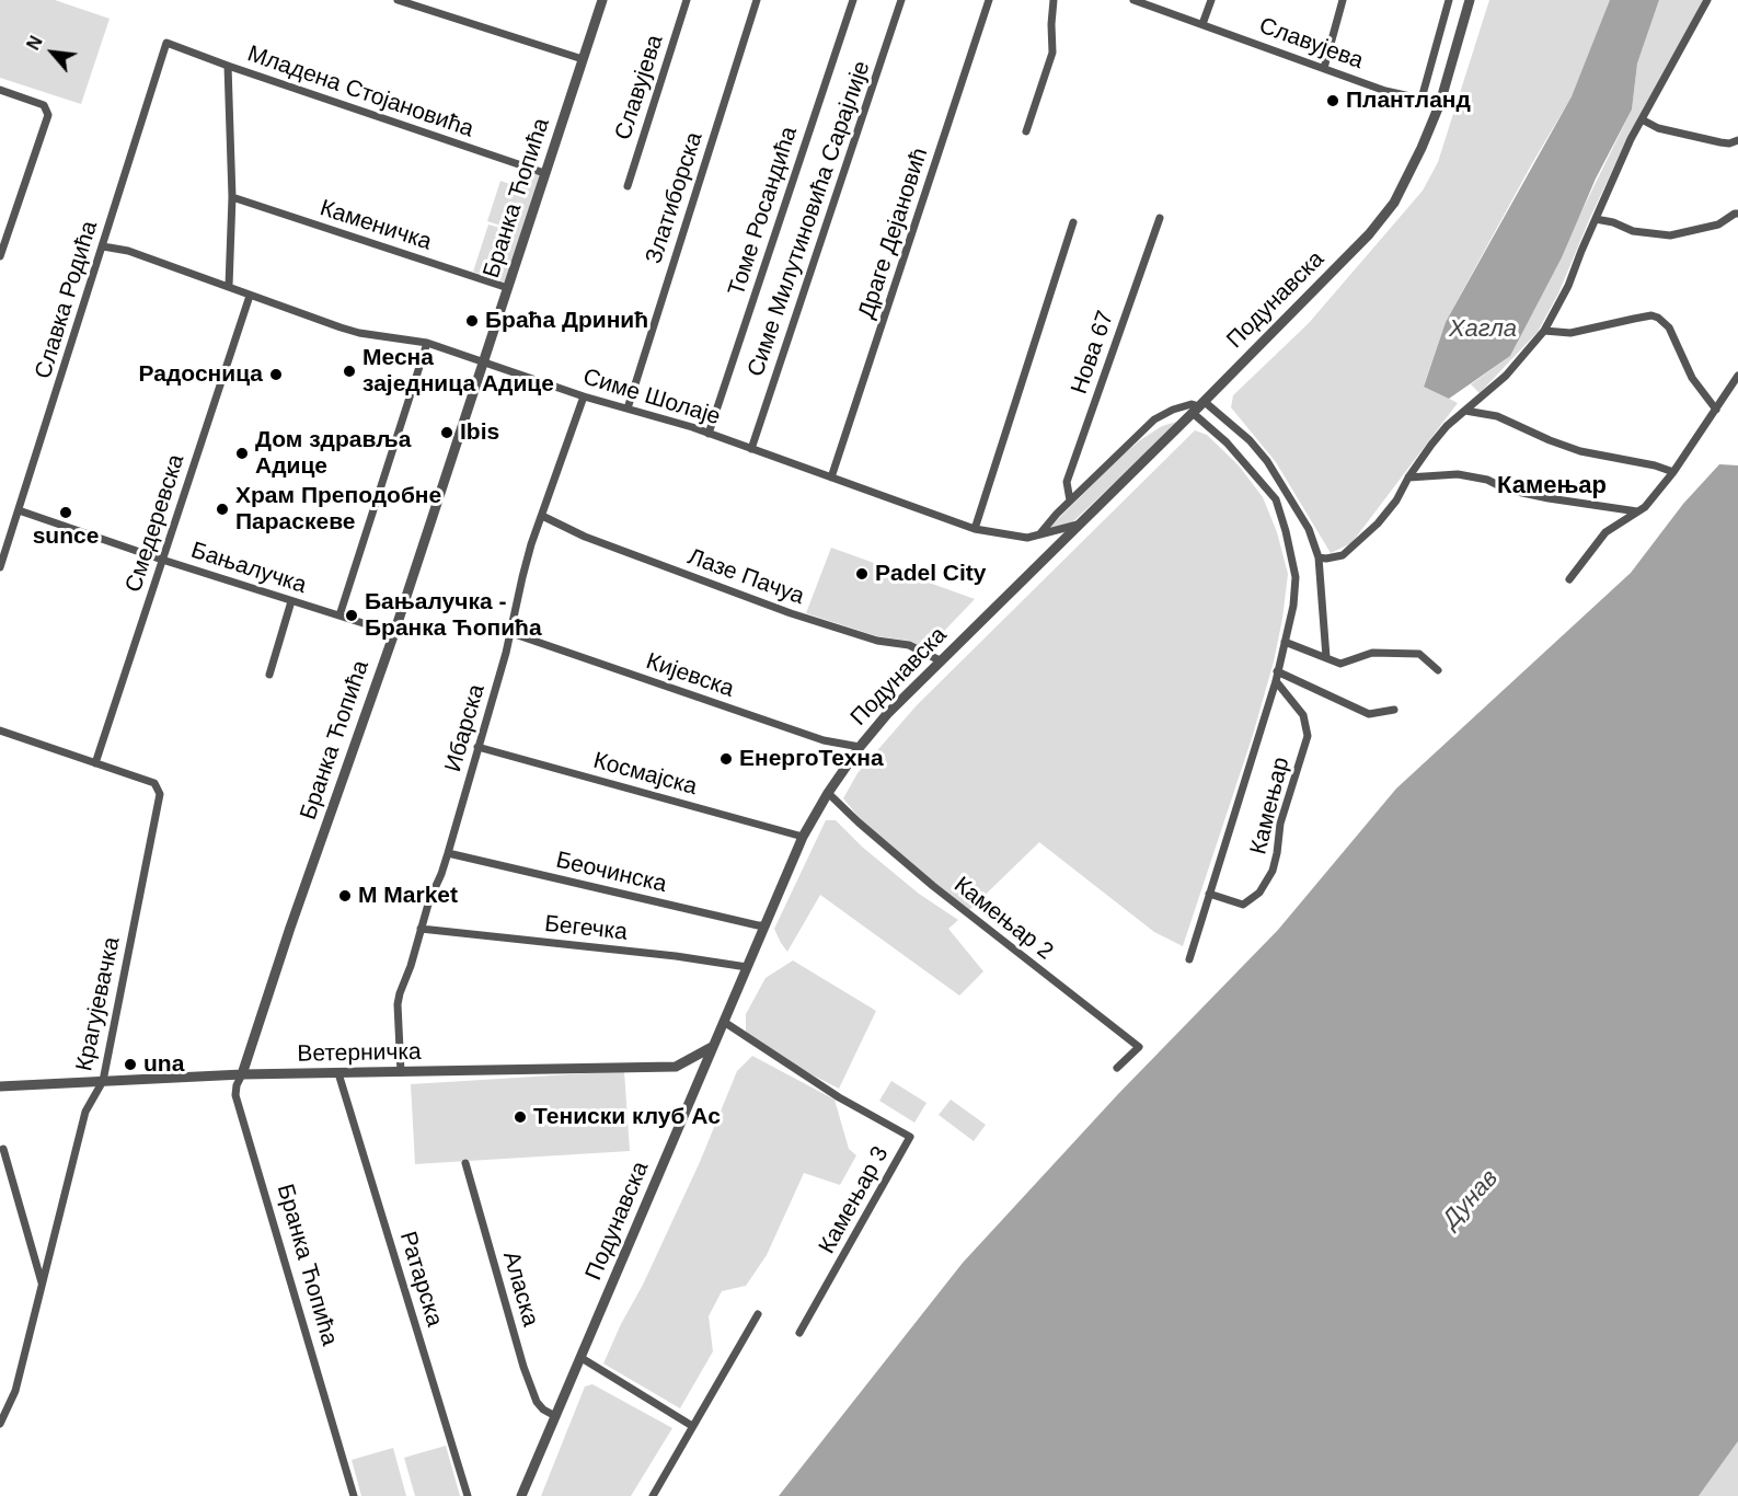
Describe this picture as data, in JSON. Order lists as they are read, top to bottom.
{
  "streets": {
    "street": [
      "Славујева",
      "Младена Стојановића",
      "Бранка Ћопића",
      "Златиборска",
      "Томе Росандића",
      "Симе Милутиновића Сарајлије",
      "Каменичка",
      "Драге Дејановић",
      "Славка Родића",
      "Подунавска",
      "Нова 67",
      "Симе Шолаје",
      "Смедеревска",
      "Бањалучка",
      "Лазе Пачуа",
      "Кијевска",
      "Ибарска",
      "Космајска",
      "Камењар",
      "Беочинска",
      "Камењар 2",
      "Бегечка",
      "Крагујевачка",
      "Ветерничка",
      "Камењар 3",
      "Ратарска",
      "Аласка"
    ]
  },
  "crossings": [
    ["Славујева", "Подунавска"],
    ["Младена Стојановића", "Бранка Ћопића"],
    ["Младена Стојановића", "Славка Родића"],
    ["Бранка Ћопића", "Каменичка"],
    ["Бранка Ћопића", "Симе Шолаје"],
    ["Бранка Ћопића", "Бањалучка"],
    ["Бранка Ћопића", "Ветерничка"],
    ["Златиборска", "Симе Шолаје"],
    ["Томе Росандића", "Симе Шолаје"],
    ["Симе Милутиновића Сарајлије", "Симе Шолаје"],
    ["Драге Дејановић", "Симе Шолаје"],
    ["Славка Родића", "Симе Шолаје"],
    ["Славка Родића", "Бањалучка"],
    ["Подунавска", "Симе Шолаје"],
    ["Подунавска", "Лазе Пачуа"],
    ["Подунавска", "Кијевска"],
    ["Подунавска", "Космајска"],
    ["Подунавска", "Камењар"],
    ["Подунавска", "Беочинска"],
    ["Подунавска", "Камењар 2"],
    ["Подунавска", "Бегечка"],
    ["Подунавска", "Ветерничка"],
    ["Подунавска", "Камењар 3"],
    ["Подунавска", "Аласка"],
    ["Симе Шолаје", "Смедеревска"],
    ["Симе Шолаје", "Ибарска"],
    ["Смедеревска", "Бањалучка"],
    ["Смедеревска", "Крагујевачка"],
    ["Лазе Пачуа", "Ибарска"],
    ["Кијевска", "Ибарска"],
    ["Ибарска", "Космајска"],
    ["Ибарска", "Беочинска"],
    ["Ибарска", "Бегечка"],
    ["Ибарска", "Ветерничка"],
    ["Крагујевачка", "Ветерничка"],
    ["Ветерничка", "Ратарска"]
  ],
  "districts": ["Камењар"],
  "water": ["Хагла", "Дунав"],
  "places": [
    "Плантланд",
    "Браћа Дринић",
    "Месна заједница Адице",
    "Радосница",
    "Ibis",
    "Дом здравља Адице",
    "Храм Преподобне Параскеве",
    "sunce",
    "Padel City",
    "Бањалучка - Бранка Ћопића",
    "ЕнергоТехна",
    "M Market",
    "una",
    "Тениски клуб Ас"
  ],
  "north": "top left"
}
